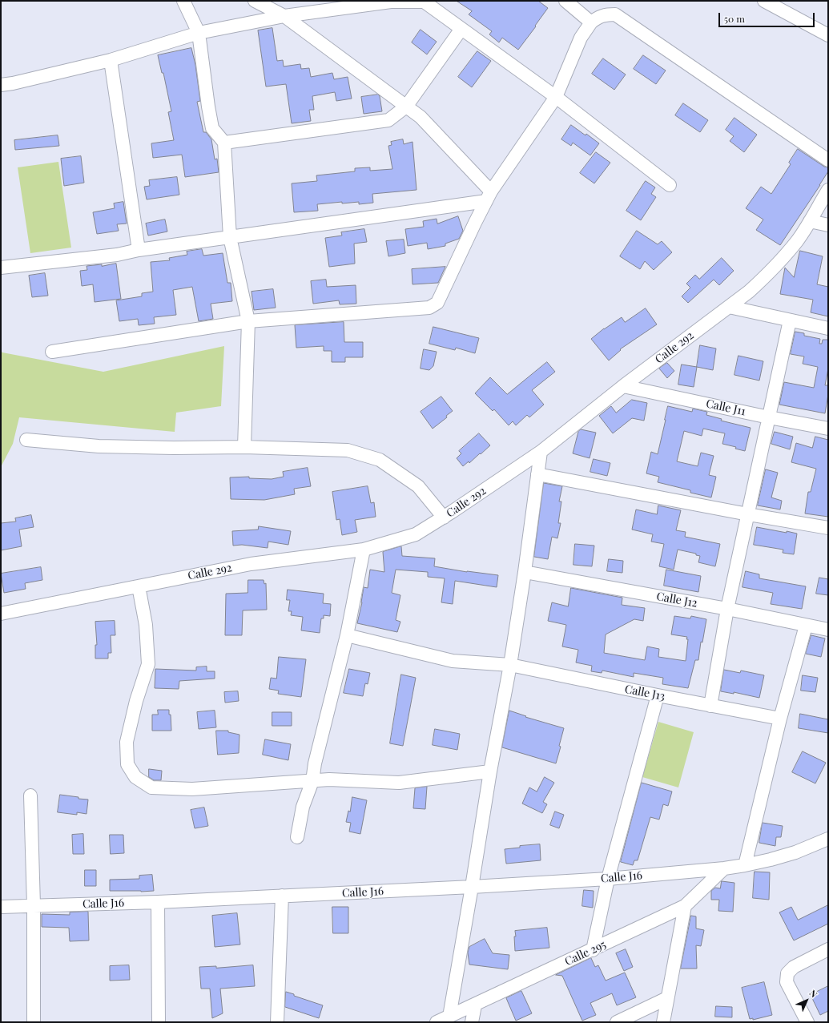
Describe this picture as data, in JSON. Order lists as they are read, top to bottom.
{
  "streets": {
    "street": [
      "Calle 292",
      "Calle J11",
      "Calle J12",
      "Calle J13",
      "Calle J16",
      "Calle 295"
    ]
  },
  "crossings": [
    ["Calle 292", "Calle J11"],
    ["Calle J16", "Calle 295"]
  ],
  "scale_bar": "50 m",
  "north": "top right"
}
